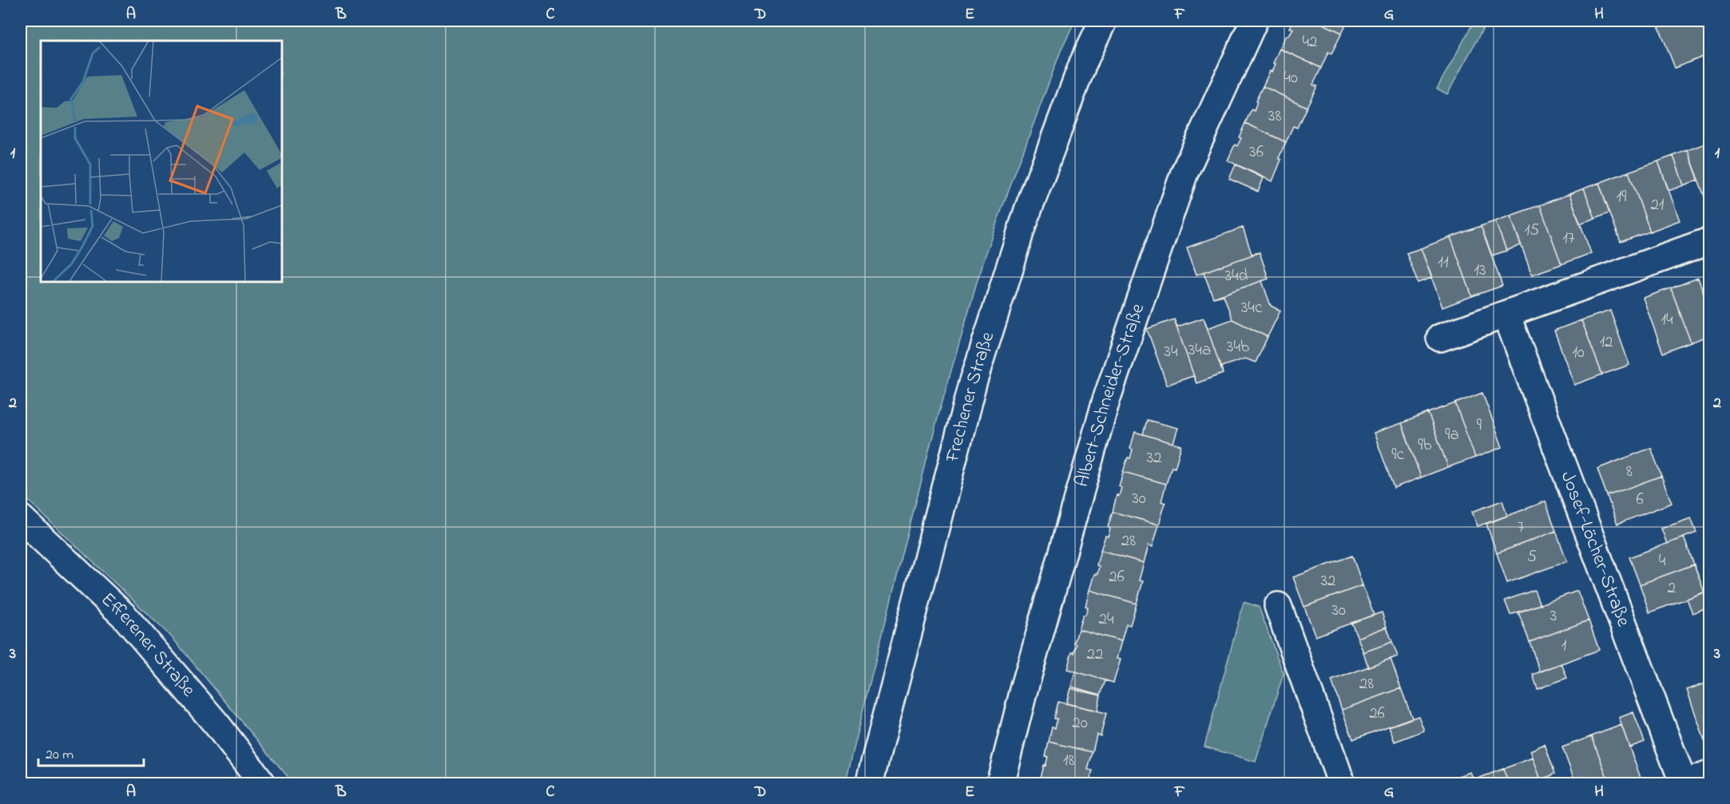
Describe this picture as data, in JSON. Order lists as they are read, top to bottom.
{
  "streets": {
    "street": [
      "Albert-Schneider-Straße",
      "Frechener Straße",
      "Josef-Löcher-Straße",
      "Efferener Straße"
    ]
  },
  "house_numbers": [
    "42",
    "40",
    "38",
    "36",
    "19",
    "21",
    "15",
    "17",
    "11",
    "13",
    "34d",
    "34c",
    "14",
    "12",
    "34b",
    "34a",
    "34",
    "10",
    "9",
    "9a",
    "9b",
    "9c",
    "32",
    "8",
    "30",
    "6",
    "7",
    "28",
    "5",
    "4",
    "26",
    "32",
    "2",
    "30",
    "3",
    "24",
    "1",
    "22",
    "28",
    "26",
    "20",
    "18"
  ],
  "scale_bar": "20 m",
  "grid": {
    "columns": [
      "A",
      "B",
      "C",
      "D",
      "E",
      "F",
      "G",
      "H"
    ],
    "rows": ["1", "2", "3"]
  }
}
